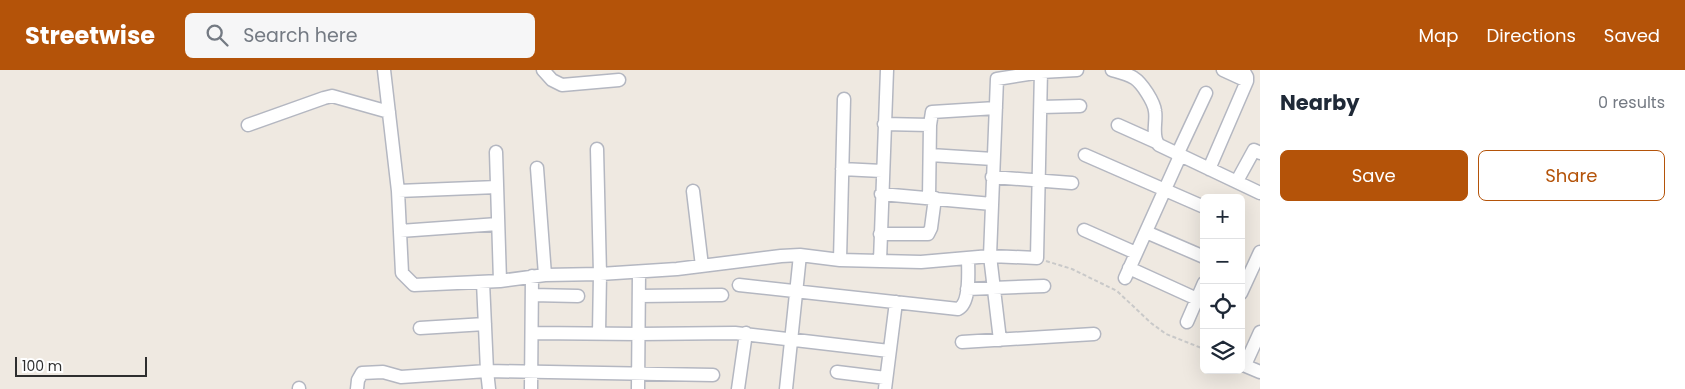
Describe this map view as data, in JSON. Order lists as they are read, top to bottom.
{
  "scale_bar": "100 m",
  "page": {
    "header": "Streetwise",
    "search": "Search here",
    "nav": ["Map", "Directions", "Saved"],
    "heading": ["Nearby", "0 results"],
    "buttons": ["Save", "Share"],
    "map_buttons": ["+", "−"],
    "scale": "100 m"
  }
}
